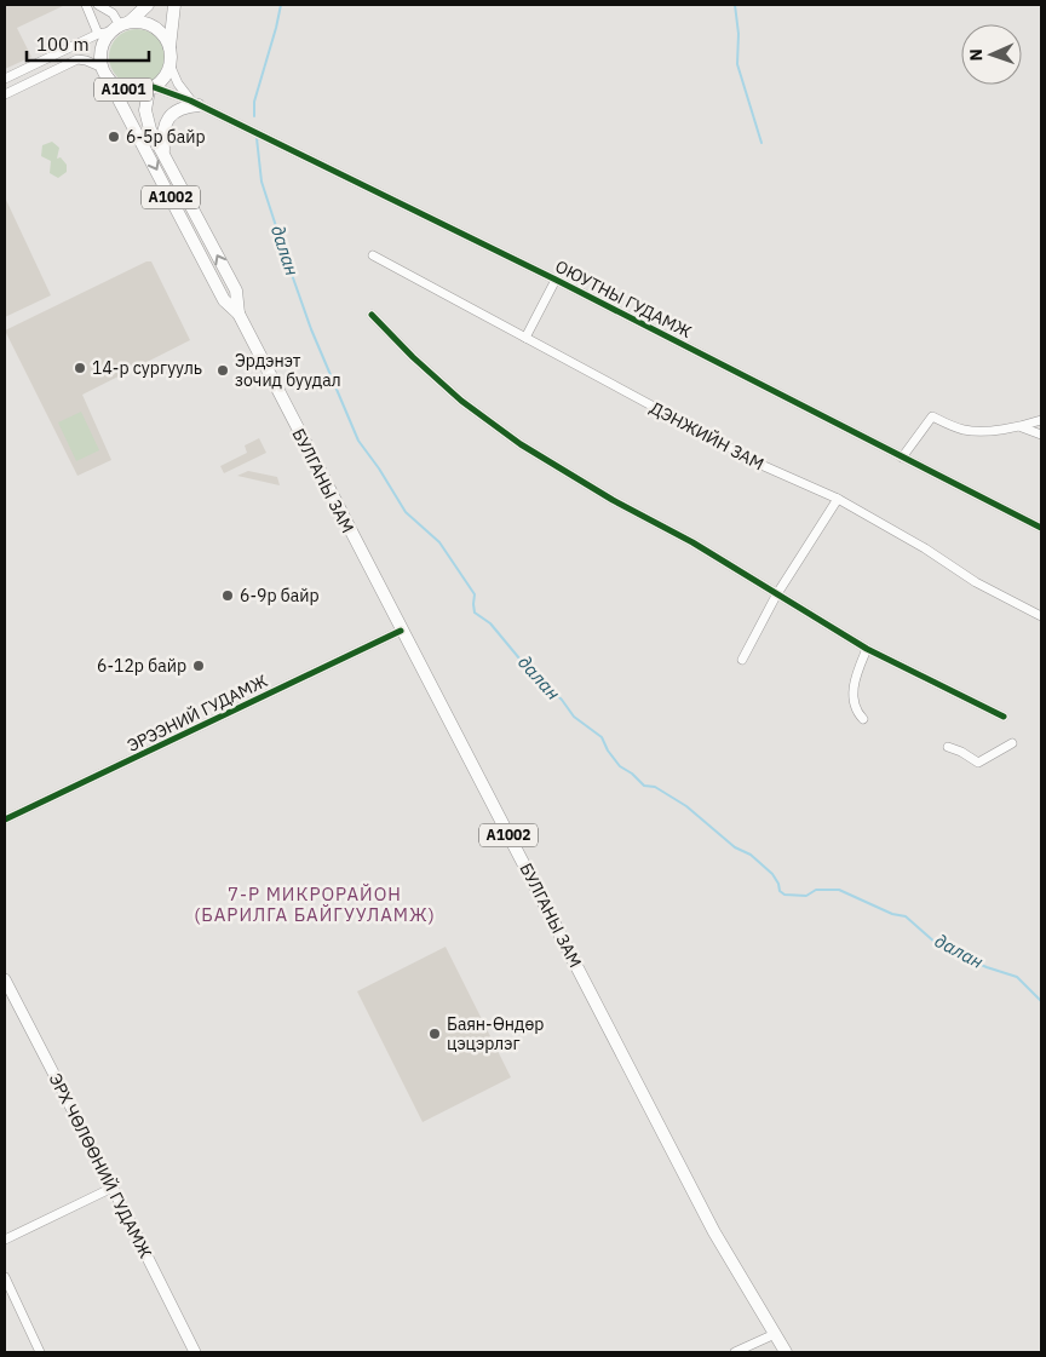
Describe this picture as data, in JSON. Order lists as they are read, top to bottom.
{
  "streets": {
    "highway": ["A1001", "A1002", "БУЛГАНЫ ЗАМ"],
    "main road": ["ЭРХ ЧӨЛӨӨНИЙ ГУДАМЖ"],
    "street": ["ОЮУТНЫ ГУДАМЖ", "ДЭНЖИЙН ЗАМ", "ЭРЭЭНИЙ ГУДАМЖ"]
  },
  "crossings": [
    ["A1001", "ОЮУТНЫ ГУДАМЖ"],
    ["A1001", "БУЛГАНЫ ЗАМ"],
    ["ОЮУТНЫ ГУДАМЖ", "БУЛГАНЫ ЗАМ"],
    ["БУЛГАНЫ ЗАМ", "ЭРЭЭНИЙ ГУДАМЖ"]
  ],
  "districts": ["7-Р МИКРОРАЙОН (БАРИЛГА БАЙГУУЛАМЖ)"],
  "water": ["далан"],
  "places": [
    "6-5р байр",
    "14-р сургууль",
    "Эрдэнэт зочид буудал",
    "6-9р байр",
    "6-12р байр",
    "Баян-Өндөр цэцэрлэг"
  ],
  "scale_bar": "100 m",
  "north": "left"
}
